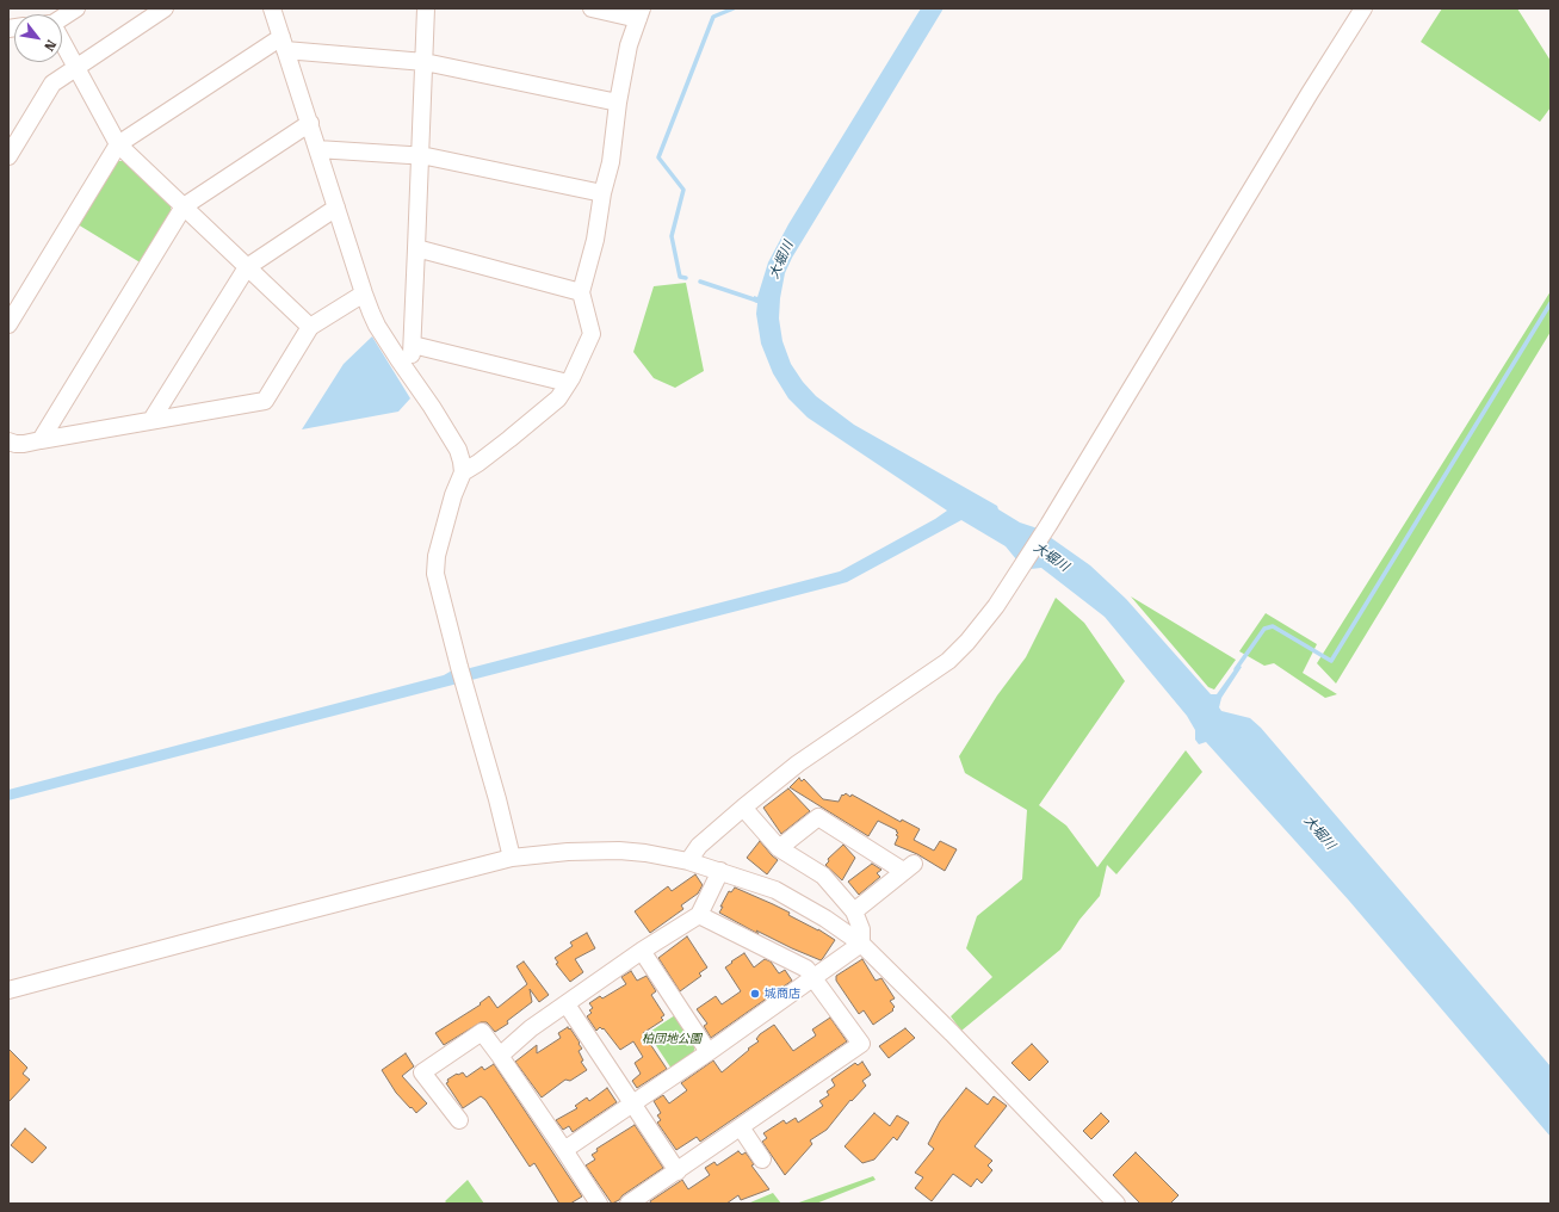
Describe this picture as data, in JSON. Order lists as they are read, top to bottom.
{
  "water": ["大堀川"],
  "parks": ["柏団地公園"],
  "places": ["城商店"],
  "north": "bottom right"
}
